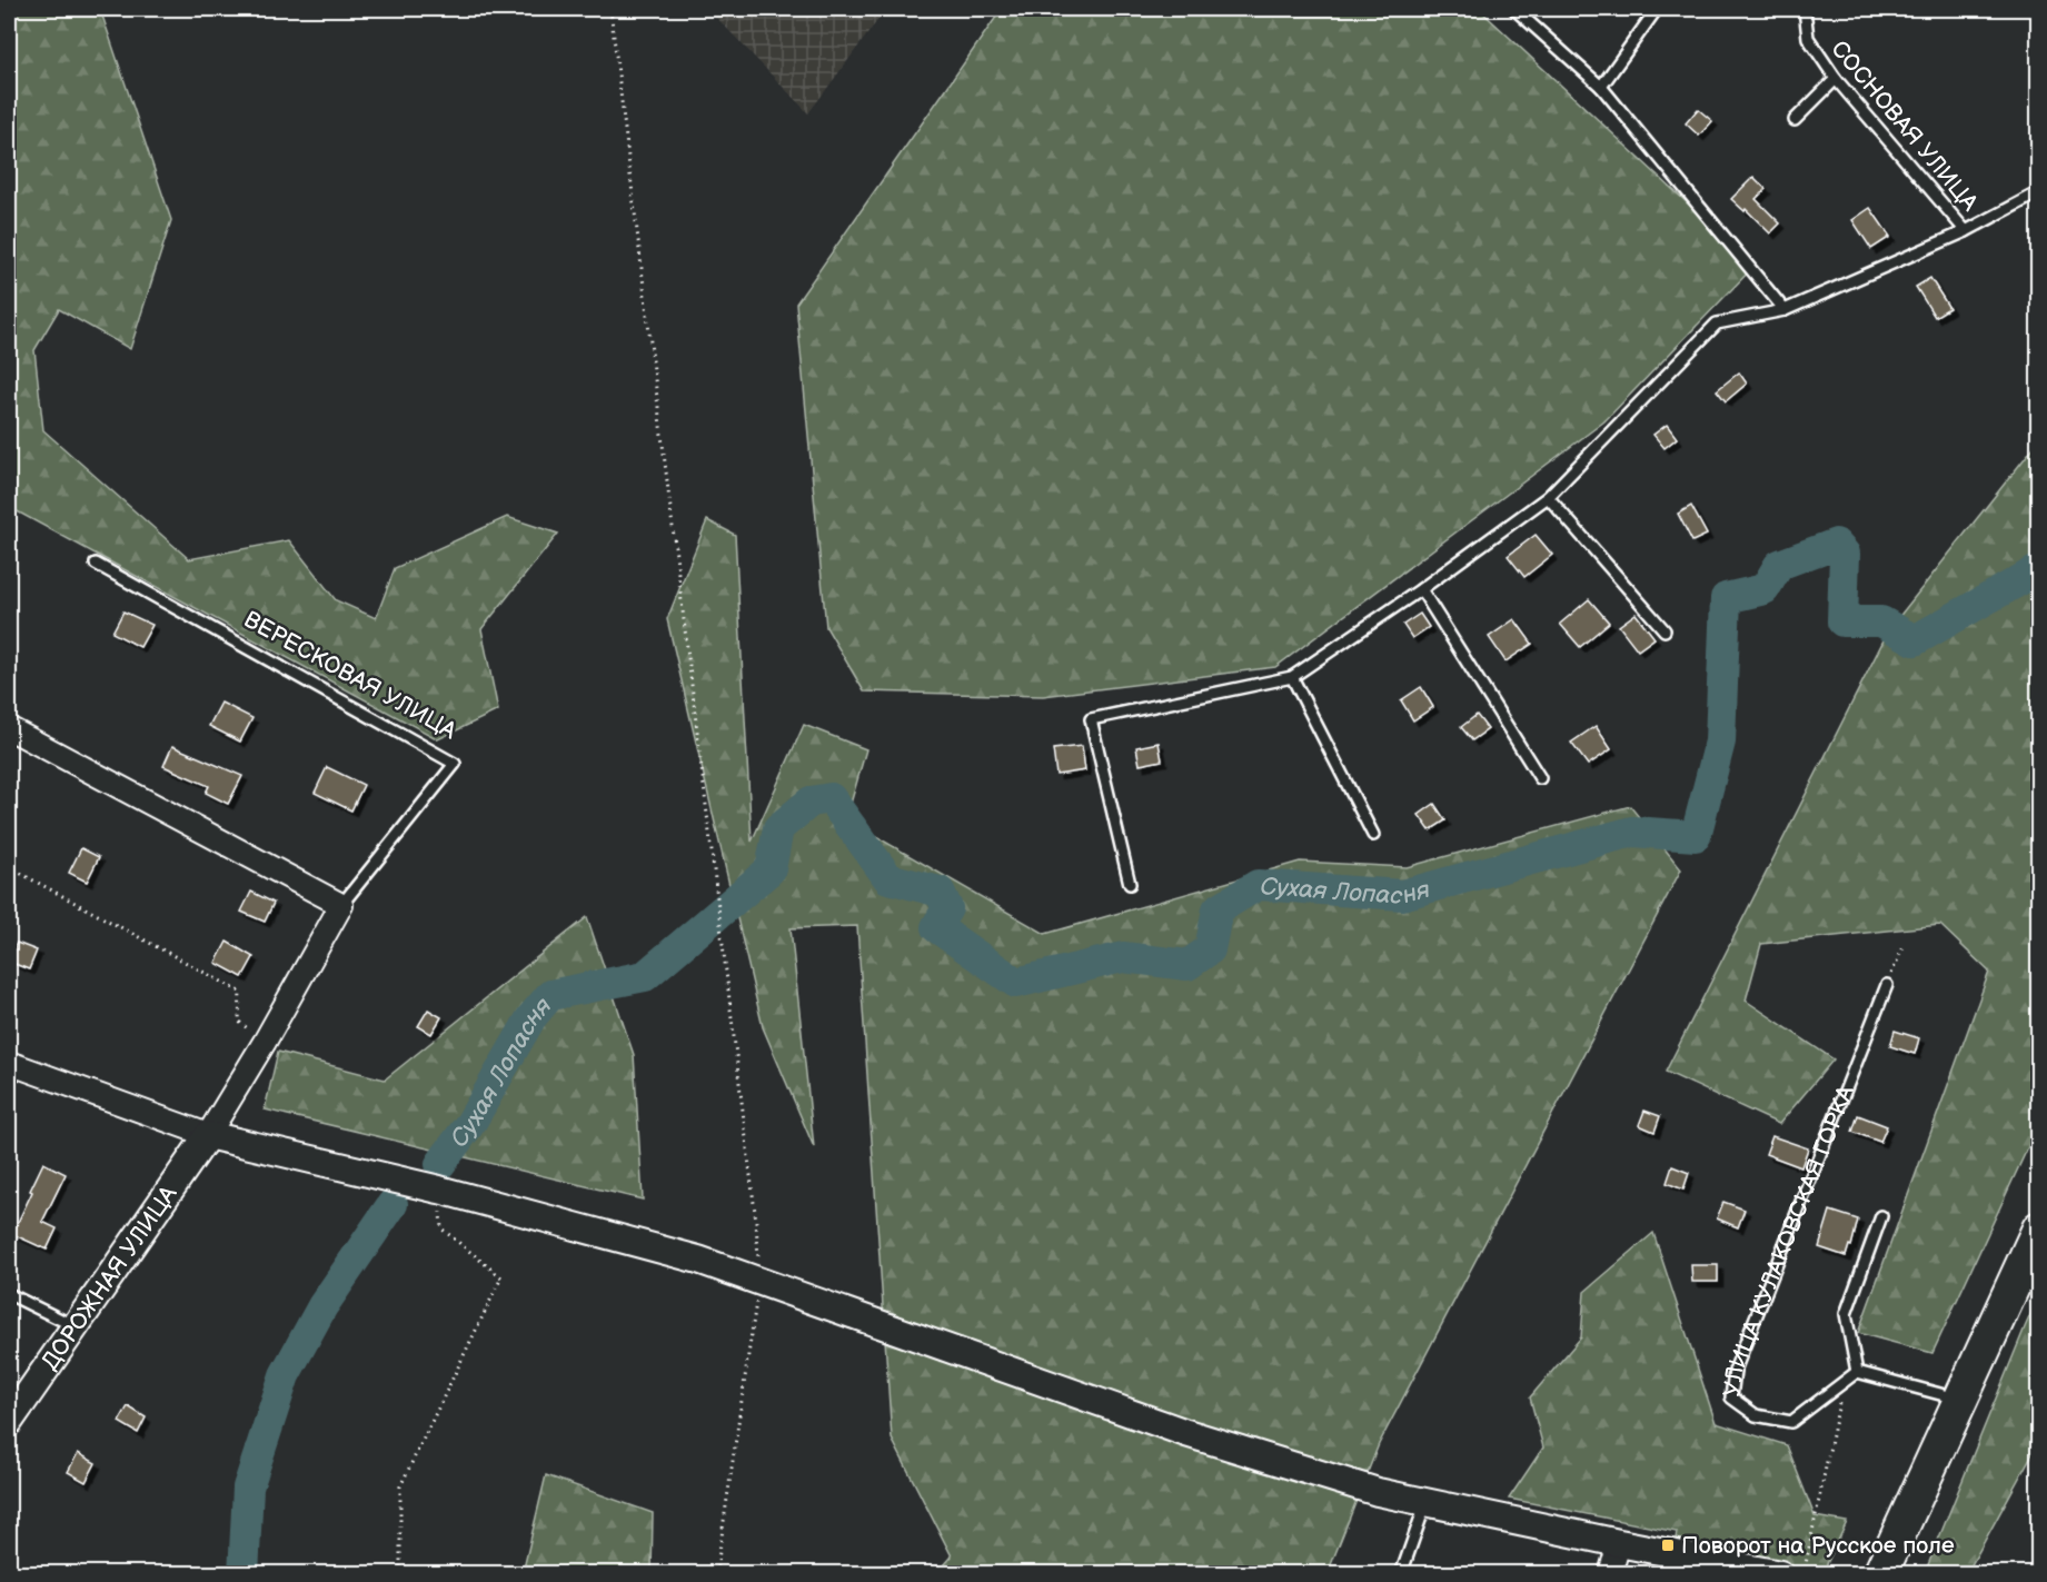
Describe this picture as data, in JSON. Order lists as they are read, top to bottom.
{
  "streets": {
    "street": ["ВЕРЕСКОВАЯ УЛИЦА", "ДОРОЖНАЯ УЛИЦА"],
    "lane": ["СОСНОВАЯ УЛИЦА", "УЛИЦА КУЛАКОВСКАЯ ГОРКА"]
  },
  "crossings": [
    ["ВЕРЕСКОВАЯ УЛИЦА", "ДОРОЖНАЯ УЛИЦА"]
  ],
  "water": ["Сухая Лопасня"],
  "places": {
    "transit": ["Поворот на Русское поле"]
  }
}
